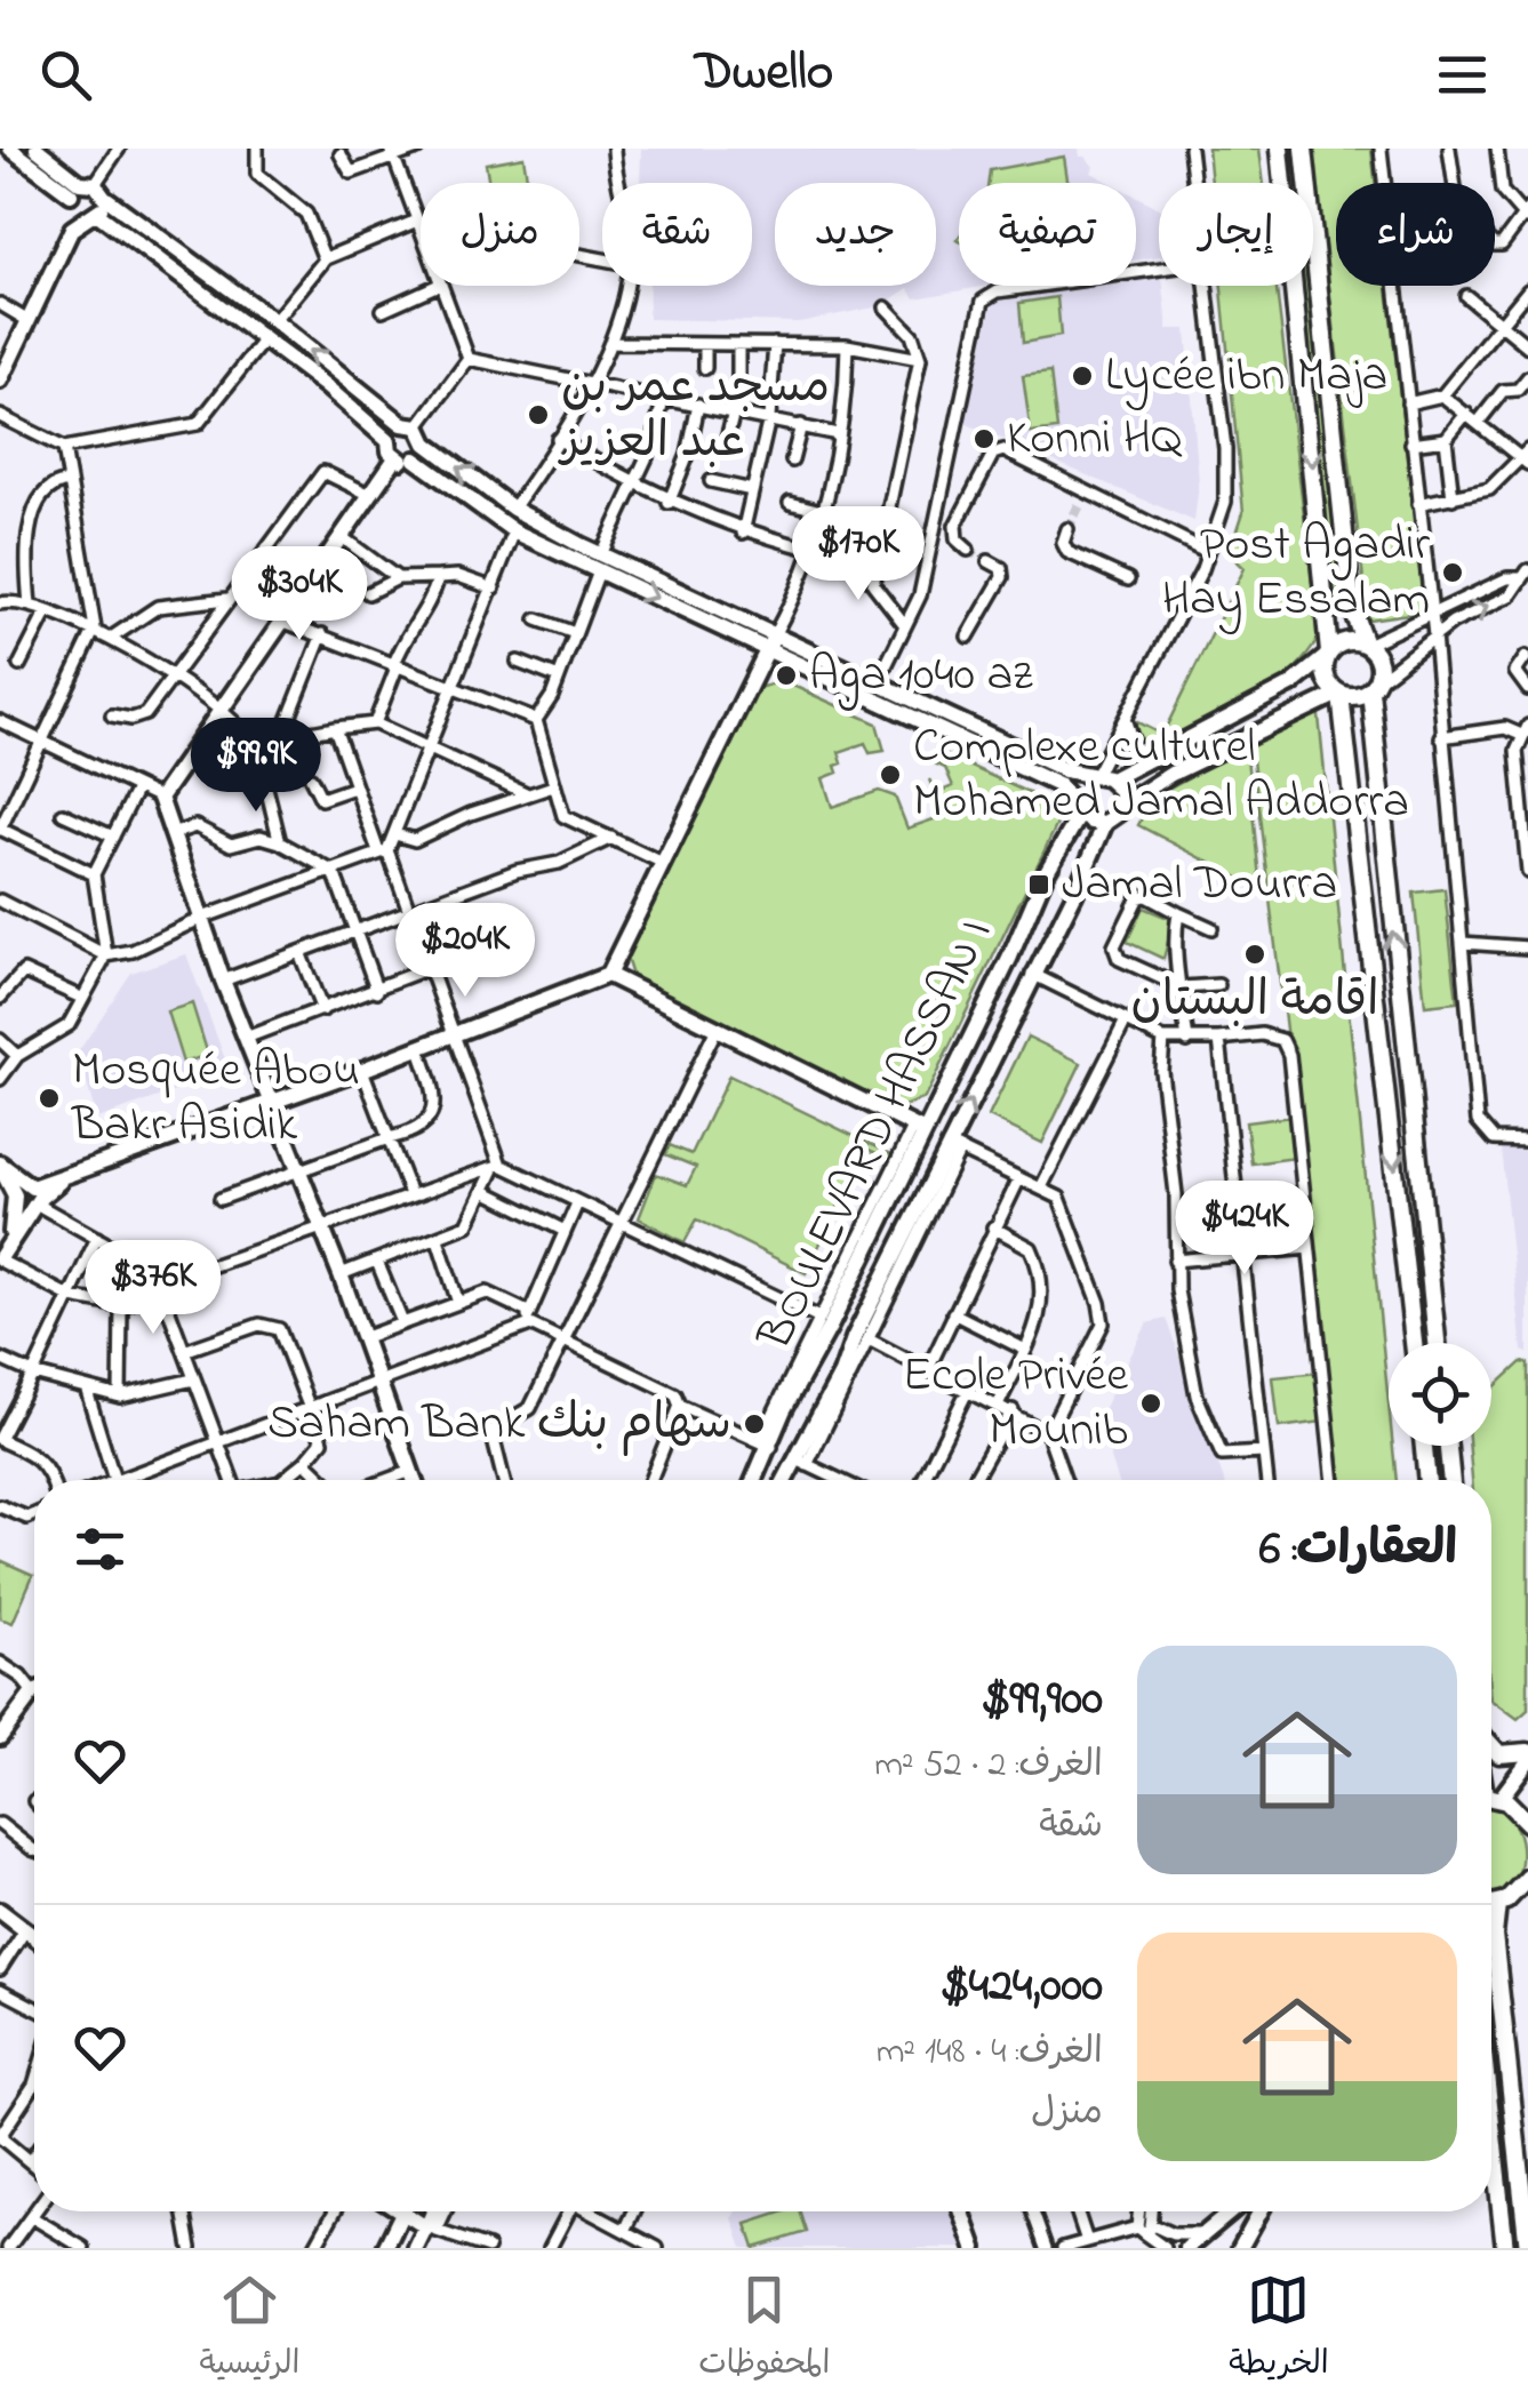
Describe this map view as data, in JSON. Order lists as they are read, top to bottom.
{
  "streets": {
    "street": ["BOULEVARD HASSAN I"]
  },
  "places": {
    "other": [
      "Lycée ibn Maja",
      "مسجد عمر بن عبد العزيز",
      "Konni HQ",
      "Post Agadir Hay Essalam",
      "Aga 1040 az",
      "Complexe culturel Mohamed Jamal Addorra",
      "اقامة البستان",
      "Mosquée Abou Bakr Asidik",
      "Ecole Privée Mounib",
      "Saham Bank سهام بنك"
    ],
    "transit": ["Jamal Dourra"]
  },
  "page": {
    "header": "Dwello",
    "chip": [
      "شراء",
      "إيجار",
      "تصفية",
      "جديد",
      "شقة",
      "منزل"
    ],
    "price": [
      "$170K",
      "$304K",
      "$99.9K",
      "$204K",
      "$424K",
      "$376K"
    ],
    "heading": "العقارات: 6",
    "list": [
      {
        "name": "$99,900",
        "note": "الغرف: 2 · 52 m² · شقة"
      },
      {
        "name": "$424,000",
        "note": "الغرف: 4 · 148 m² · منزل"
      }
    ],
    "tabs": ["الخريطة", "المحفوظات", "الرئيسية"]
  }
}
